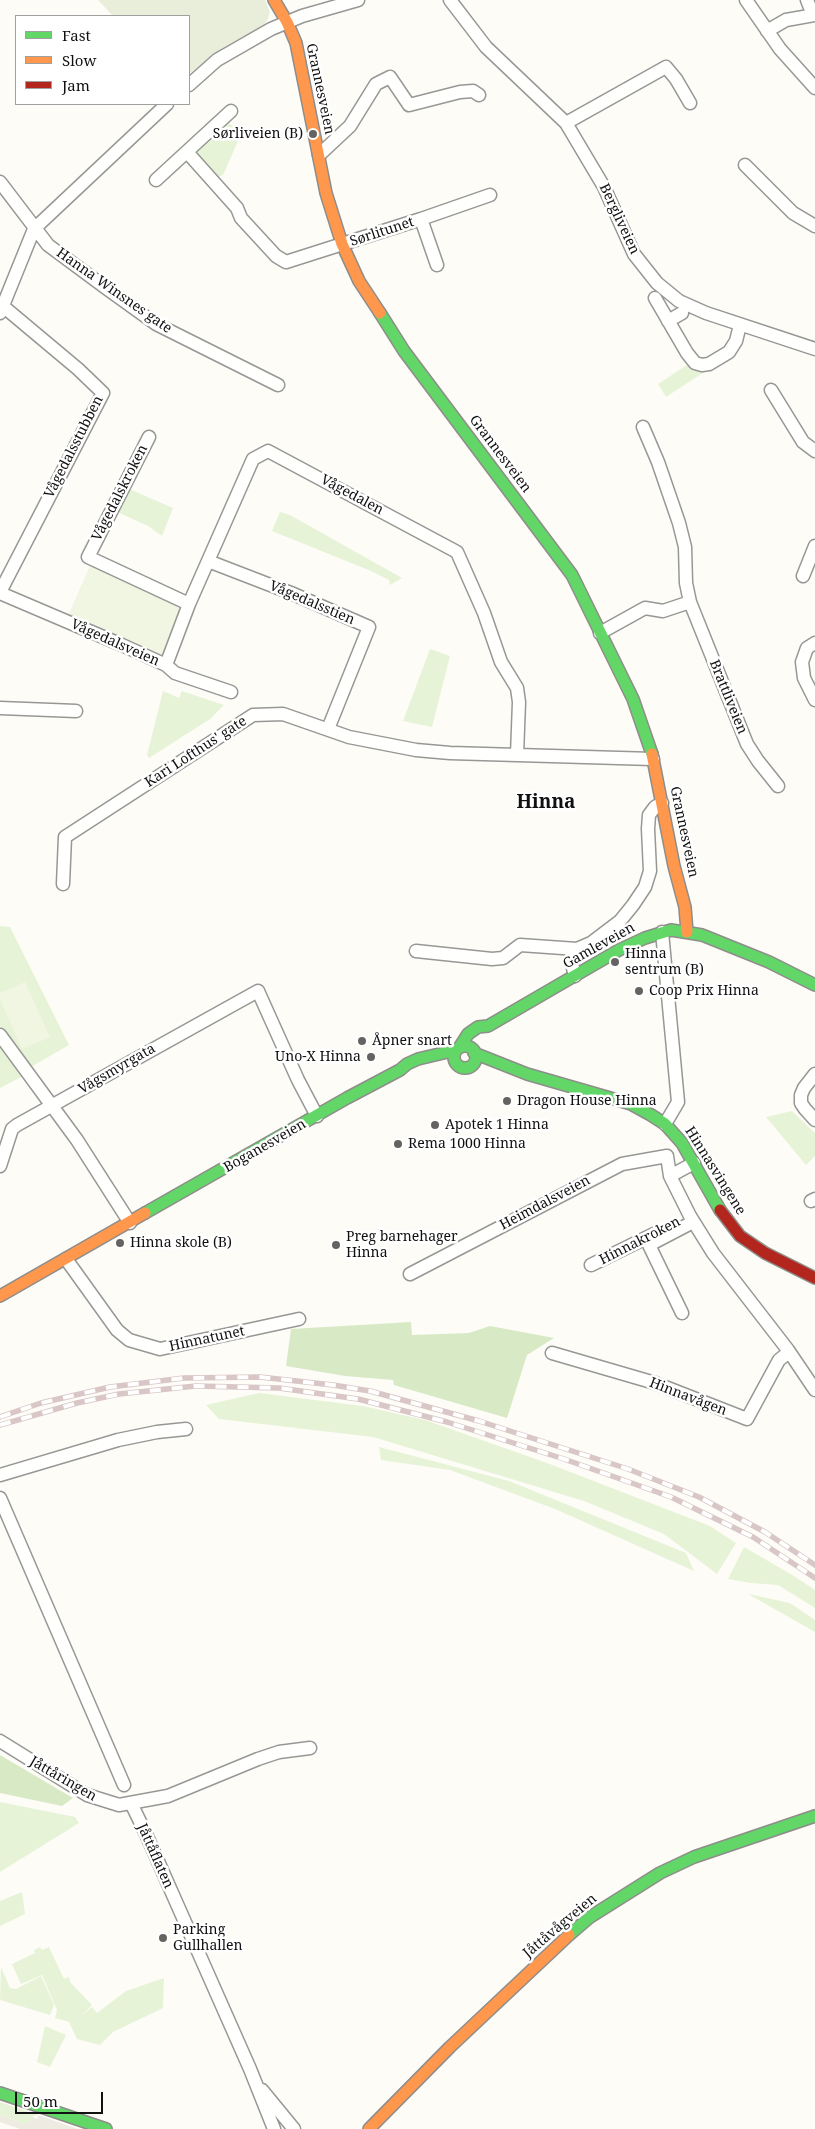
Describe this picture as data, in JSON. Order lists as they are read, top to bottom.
{
  "streets": {
    "street": [
      "Grannesveien",
      "Bergliveien",
      "Sørlitunet",
      "Hanna Winsnes gate",
      "Vågedalsstubben",
      "Vågedalskroken",
      "Vågedalen",
      "Vågedalsstien",
      "Vågedalsveien",
      "Brattliveien",
      "Kari Lofthus' gate",
      "Gamleveien",
      "Vågsmyrgata",
      "Boganesveien",
      "Hinnasvingene",
      "Heimdalsveien",
      "Hinnakroken",
      "Hinnatunet",
      "Hinnavågen",
      "Jåttåringen",
      "Jåttåflaten",
      "Jåttåvågveien"
    ]
  },
  "crossings": [
    ["Grannesveien", "Sørlitunet"],
    ["Grannesveien", "Kari Lofthus' gate"],
    ["Grannesveien", "Gamleveien"],
    ["Vågedalsstubben", "Vågedalsveien"],
    ["Vågedalskroken", "Vågedalen"],
    ["Vågedalen", "Vågedalsstien"],
    ["Vågedalen", "Vågedalsveien"],
    ["Vågedalen", "Kari Lofthus' gate"],
    ["Vågedalsstien", "Kari Lofthus' gate"],
    ["Gamleveien", "Boganesveien"],
    ["Gamleveien", "Hinnasvingene"],
    ["Vågsmyrgata", "Boganesveien"],
    ["Boganesveien", "Hinnasvingene"],
    ["Boganesveien", "Hinnatunet"],
    ["Jåttåringen", "Jåttåflaten"]
  ],
  "districts": ["Hinna"],
  "places": [
    "Sørliveien (B)",
    "Hinna sentrum (B)",
    "Coop Prix Hinna",
    "Åpner snart",
    "Uno-X Hinna",
    "Dragon House Hinna",
    "Apotek 1 Hinna",
    "Rema 1000 Hinna",
    "Hinna skole (B)",
    "Preg barnehager Hinna",
    "Parking Gullhallen"
  ],
  "legend": ["Fast", "Slow", "Jam"],
  "scale_bar": "50 m"
}
